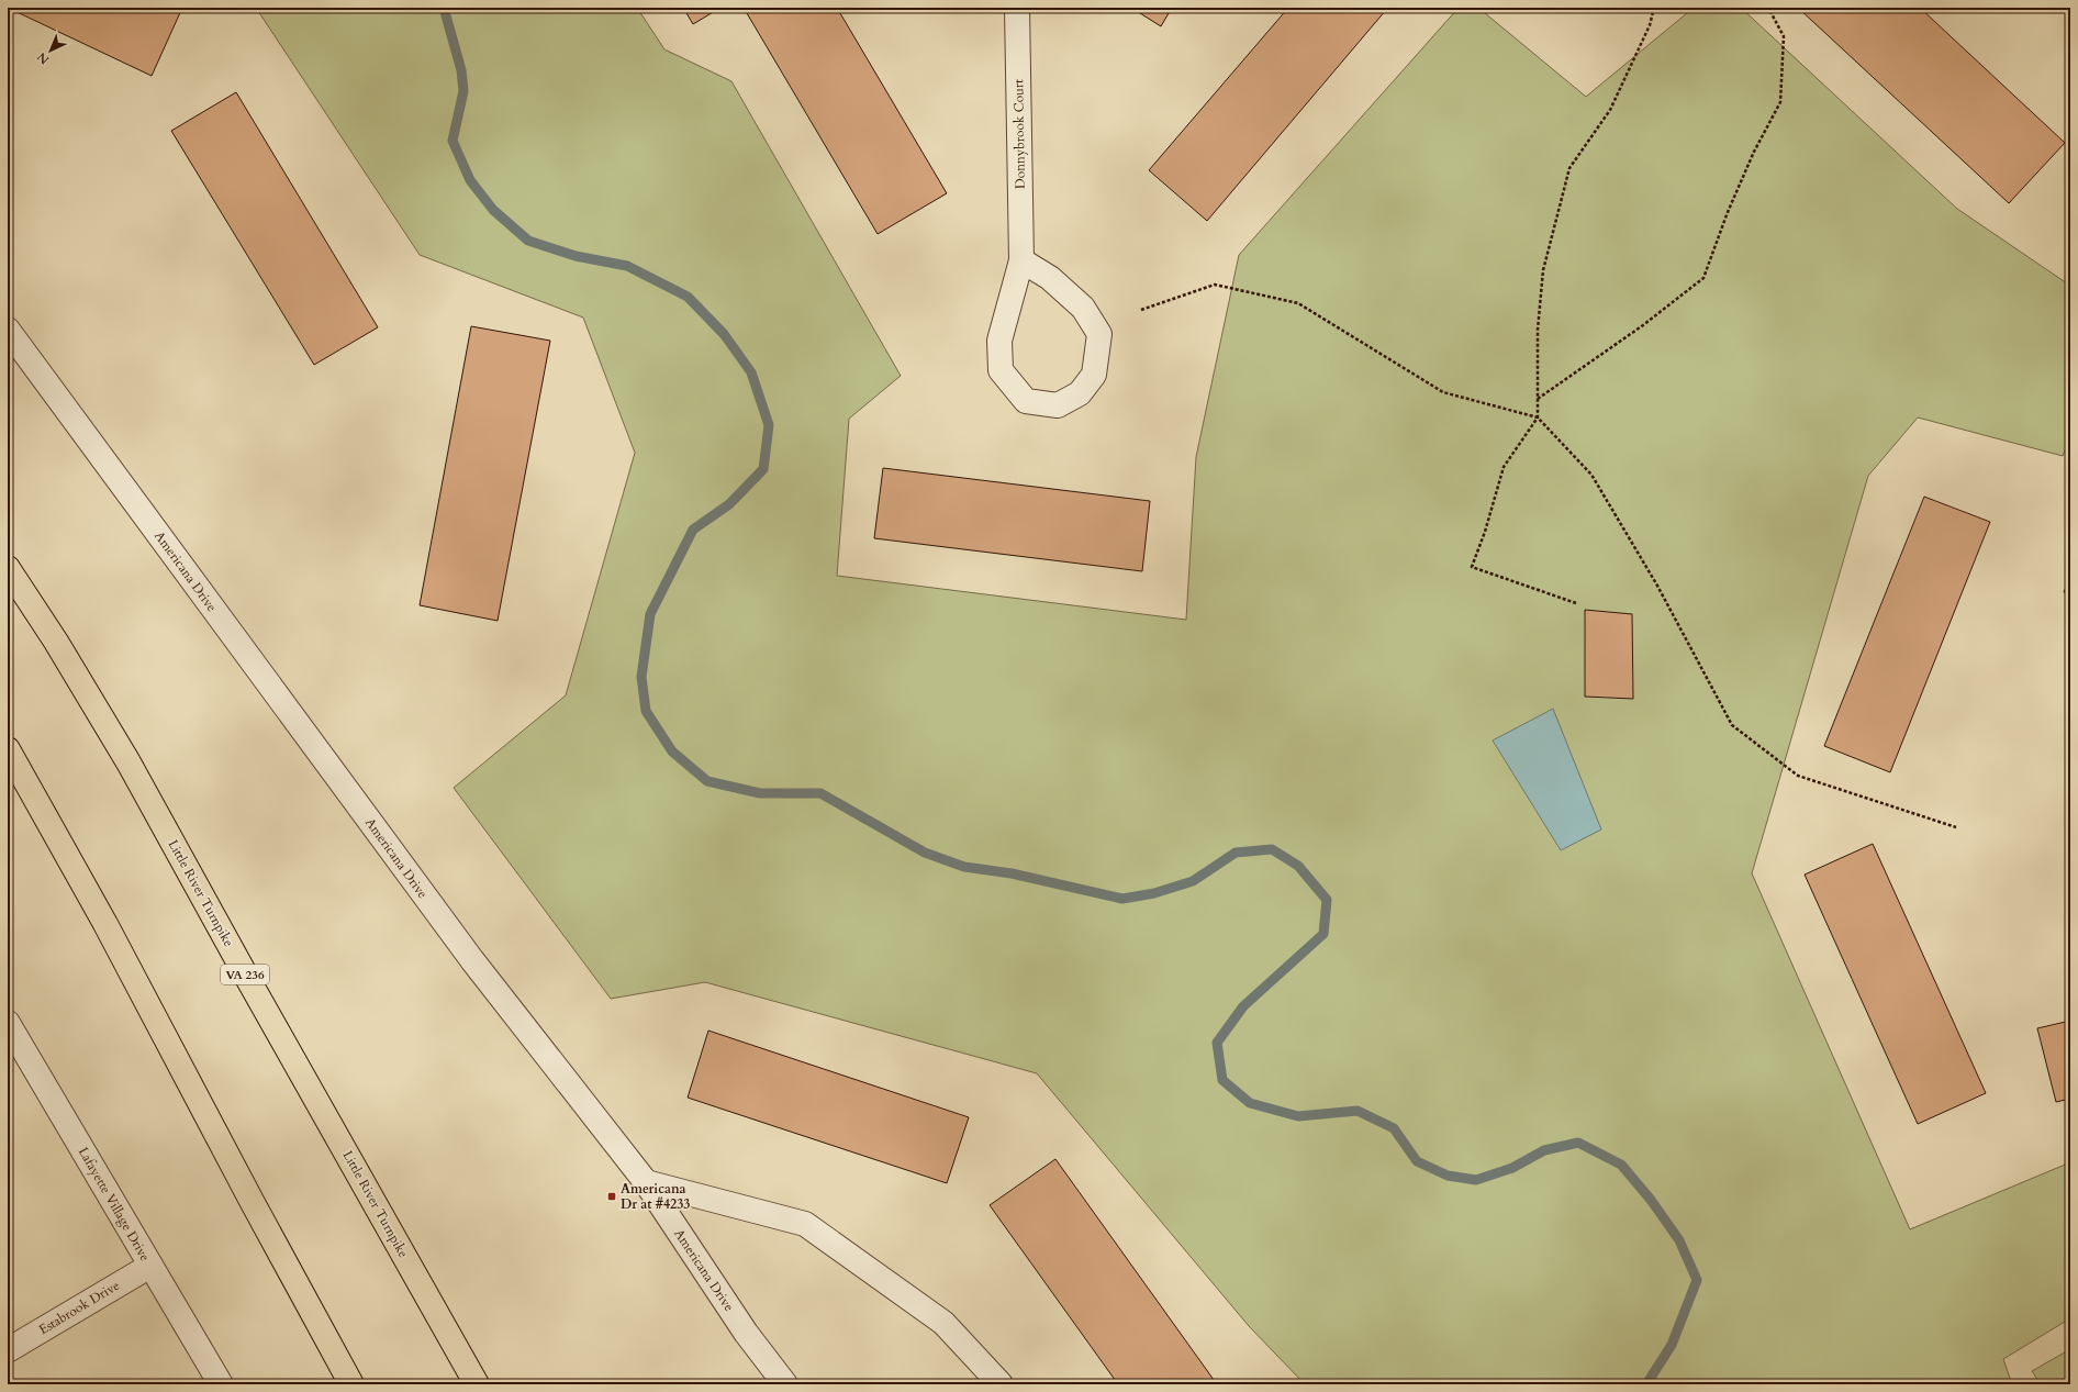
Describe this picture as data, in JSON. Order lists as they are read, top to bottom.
{
  "streets": {
    "main road": ["Little River Turnpike", "VA 236"],
    "street": [
      "Donnybrook Court",
      "Americana Drive",
      "Lafayette Village Drive",
      "Estabrook Drive"
    ]
  },
  "crossings": [
    ["Lafayette Village Drive", "Estabrook Drive"]
  ],
  "places": {
    "transit": ["Americana Dr at #4233"]
  },
  "north": "bottom left"
}
